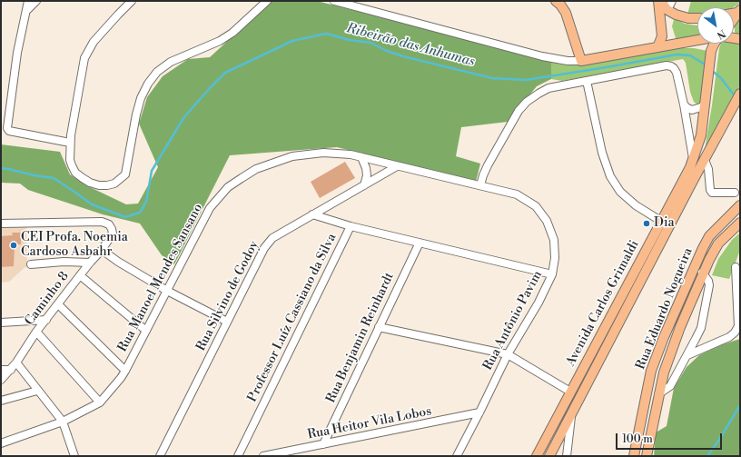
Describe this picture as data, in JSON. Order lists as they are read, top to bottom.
{
  "streets": {
    "main road": ["Avenida Carlos Grimaldi", "Rua Eduardo Nogueira"],
    "street": [
      "Rua Manoel Mendes Sansano",
      "Rua Silvino de Godoy",
      "Caminho 8",
      "Professor Luíz Cassiano da Silva",
      "Rua Antônio Pavim",
      "Rua Benjamin Reinhardt",
      "Rua Heitor Vila Lobos"
    ]
  },
  "crossings": [
    ["Rua Manoel Mendes Sansano", "Rua Silvino de Godoy"],
    ["Rua Manoel Mendes Sansano", "Rua Antônio Pavim"],
    ["Rua Silvino de Godoy", "Professor Luíz Cassiano da Silva"],
    ["Rua Silvino de Godoy", "Rua Antônio Pavim"],
    ["Rua Antônio Pavim", "Rua Heitor Vila Lobos"],
    ["Rua Benjamin Reinhardt", "Rua Heitor Vila Lobos"]
  ],
  "water": ["Ribeirão das Anhumas"],
  "places": ["Dia", "CEI Profa. Noemia Cardoso Asbahr"],
  "scale_bar": "100 m",
  "north": "bottom right"
}
